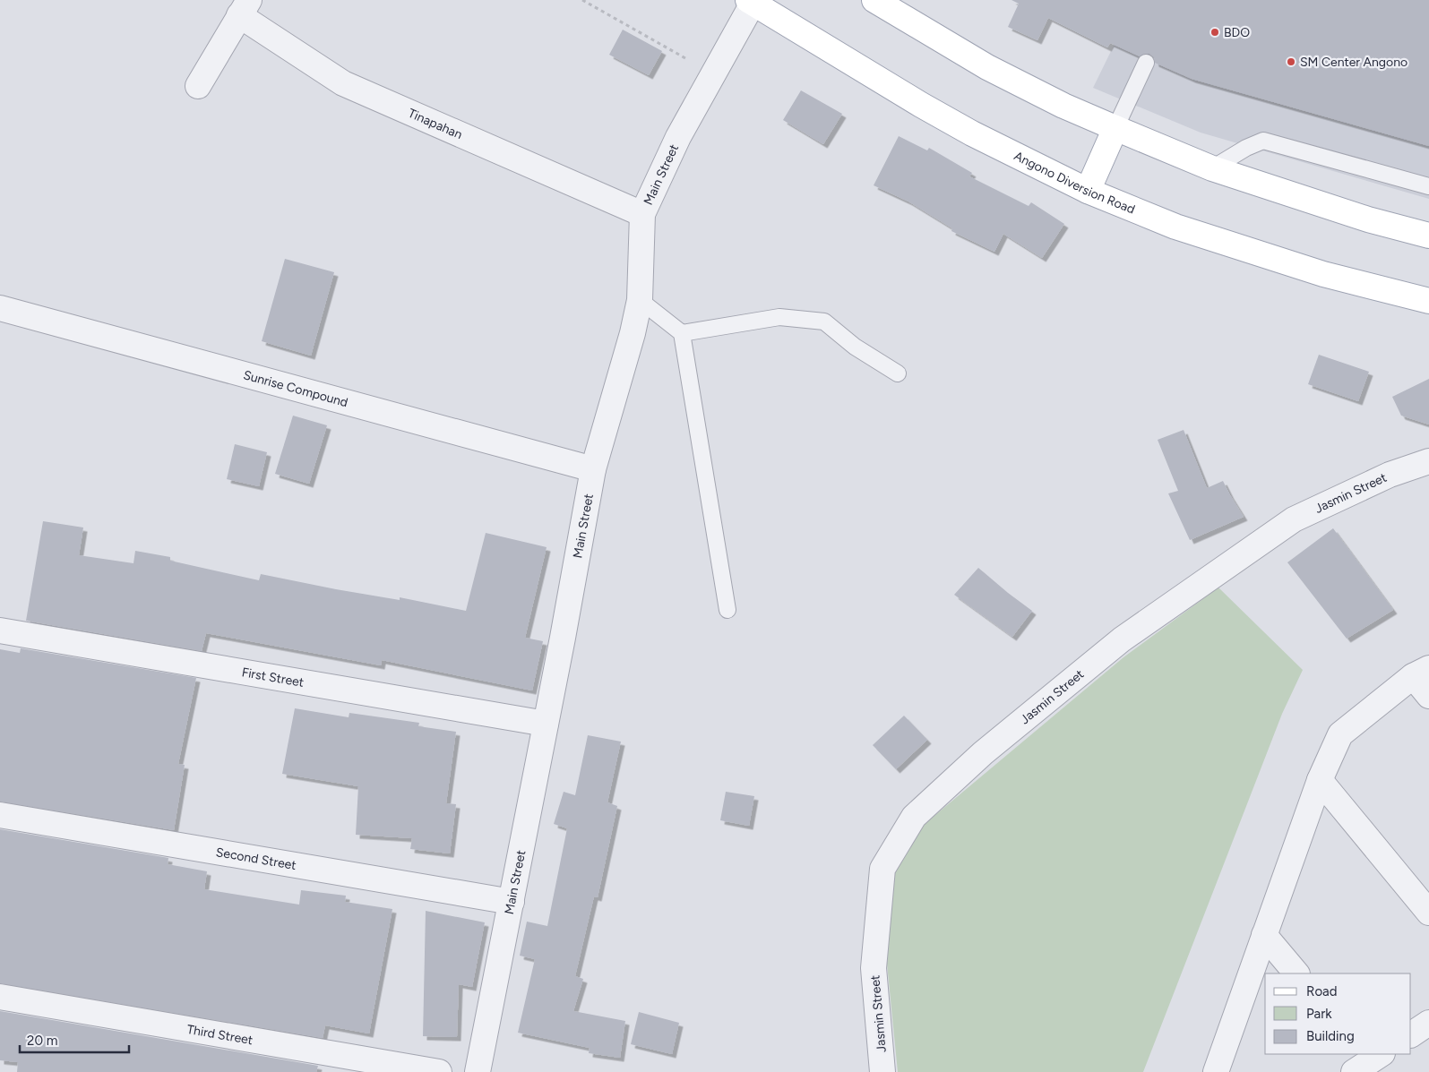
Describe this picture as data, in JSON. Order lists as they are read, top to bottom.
{
  "streets": {
    "main road": ["Angono Diversion Road"],
    "street": [
      "Tinapahan",
      "Main Street",
      "Sunrise Compound",
      "Jasmin Street",
      "First Street",
      "Second Street",
      "Third Street"
    ]
  },
  "crossings": [
    ["Tinapahan", "Main Street"],
    ["Main Street", "Angono Diversion Road"],
    ["Main Street", "Sunrise Compound"],
    ["Main Street", "First Street"],
    ["Main Street", "Second Street"]
  ],
  "places": ["BDO", "SM Center Angono"],
  "legend": ["Road", "Park", "Building"],
  "scale_bar": "20 m"
}
